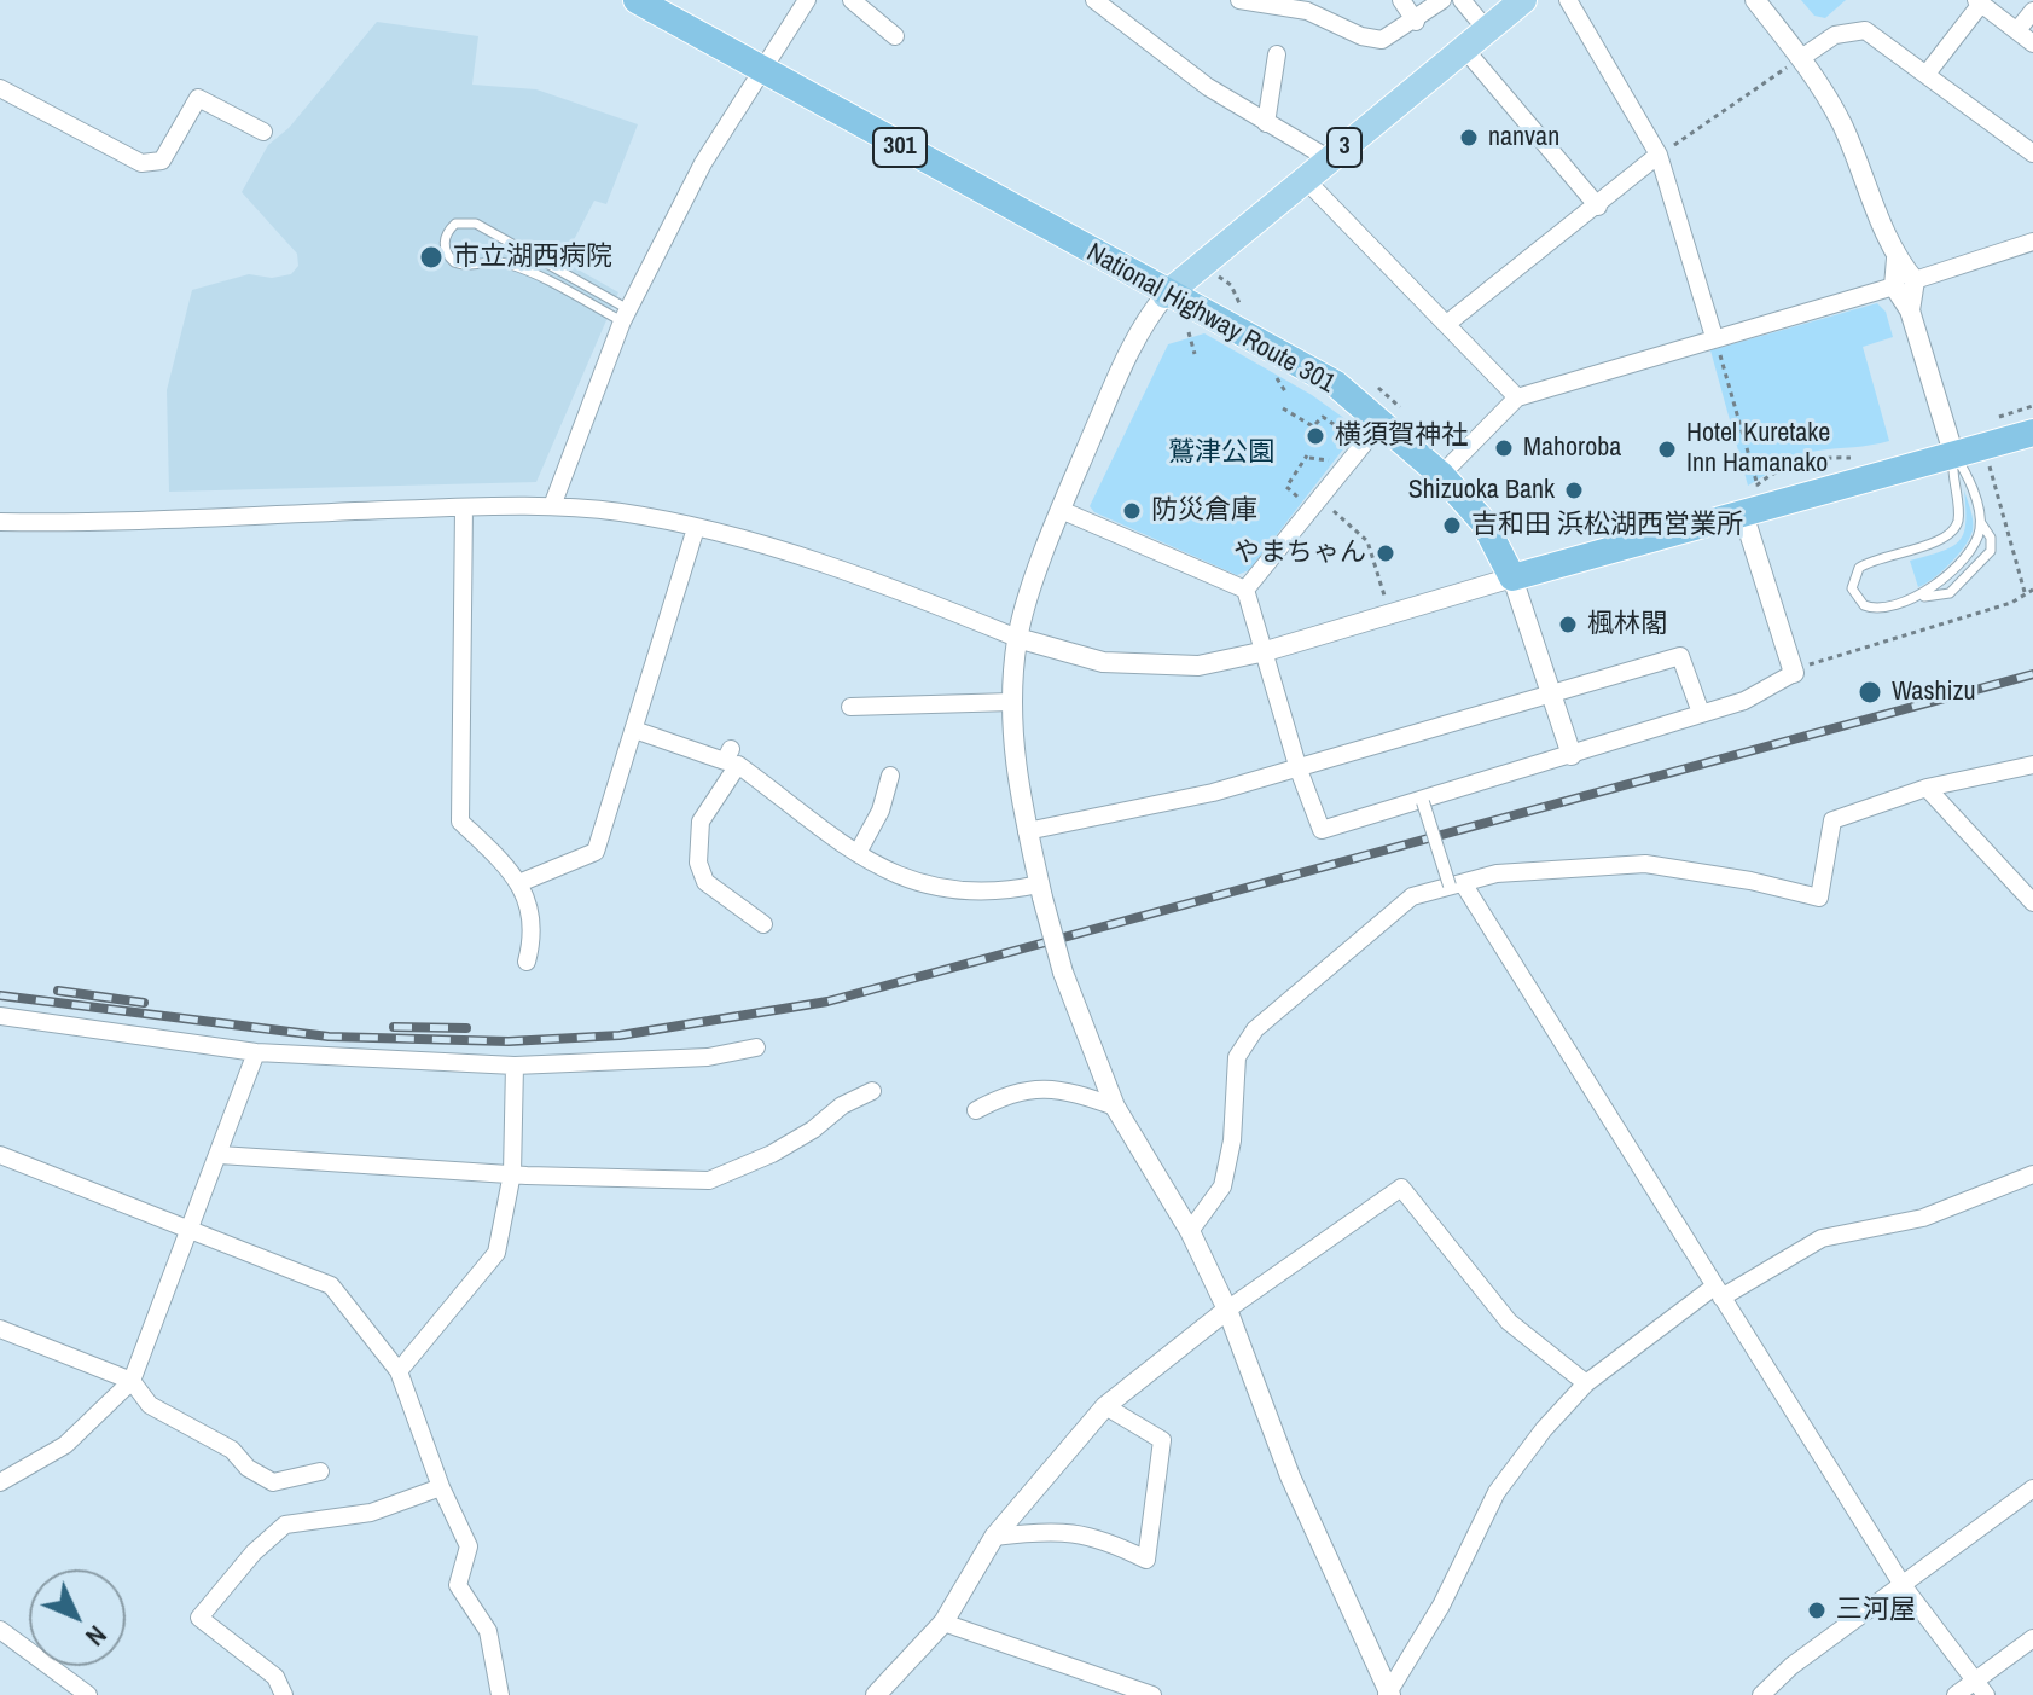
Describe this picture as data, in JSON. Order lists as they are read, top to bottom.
{
  "streets": {
    "highway": ["301", "National Highway Route 301"],
    "main road": ["3"]
  },
  "crossings": [
    ["3", "National Highway Route 301"]
  ],
  "parks": ["鷲津公園"],
  "places": [
    "nanvan",
    "市立湖西病院",
    "横須賀神社",
    "Mahoroba",
    "Hotel Kuretake Inn Hamanako",
    "Shizuoka Bank",
    "防災倉庫",
    "吉和田 浜松湖西営業所",
    "やまちゃん",
    "楓林閣",
    "Washizu",
    "三河屋"
  ],
  "north": "bottom right"
}
